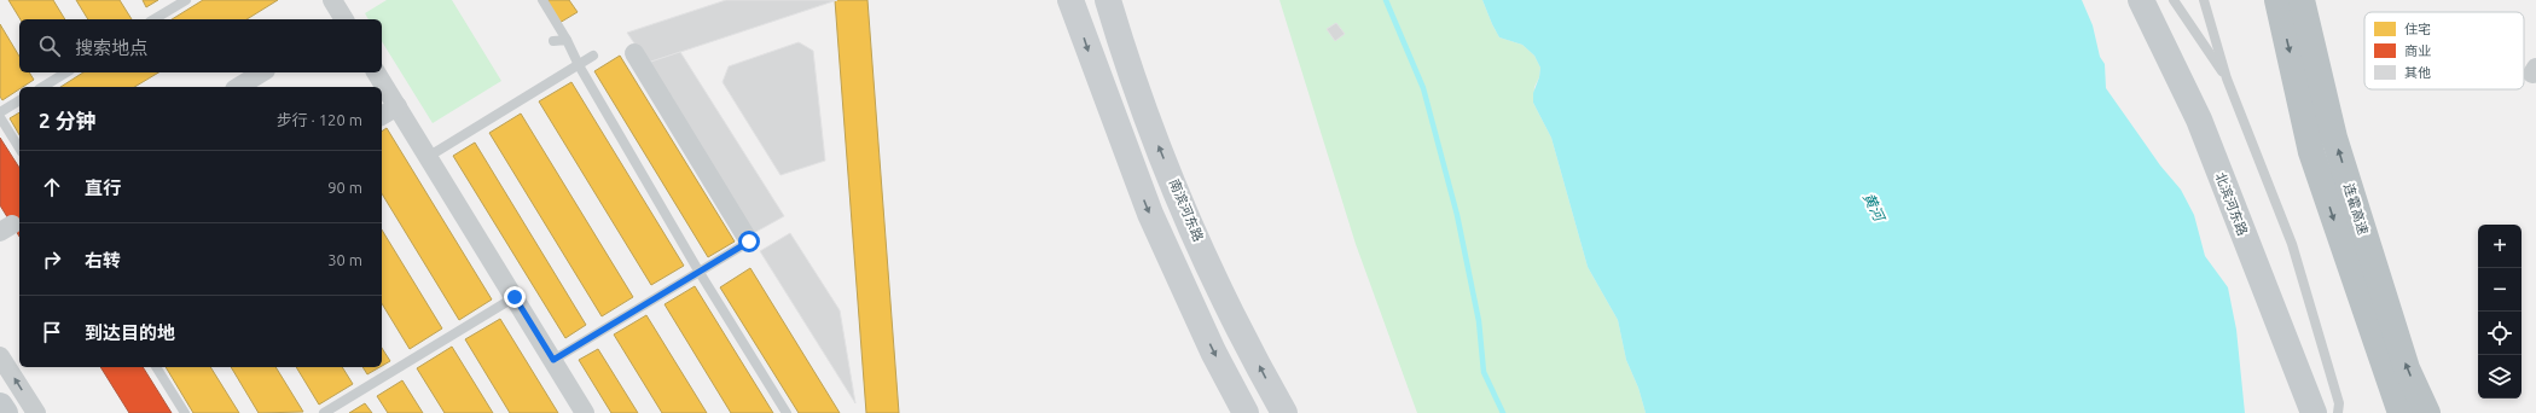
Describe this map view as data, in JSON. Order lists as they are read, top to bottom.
{
  "streets": {
    "highway": ["连霍高速"],
    "main road": ["北滨河东路", "南滨河东路"]
  },
  "water": ["黄河"],
  "legend": ["住宅", "商业", "其他"],
  "page": {
    "search": "搜索地点",
    "heading": ["2 分钟", "步行 · 120 m"],
    "list": [
      ["直行", "90 m"],
      ["右转", "30 m"],
      "到达目的地"
    ],
    "map_buttons": ["+", "−"]
  }
}
